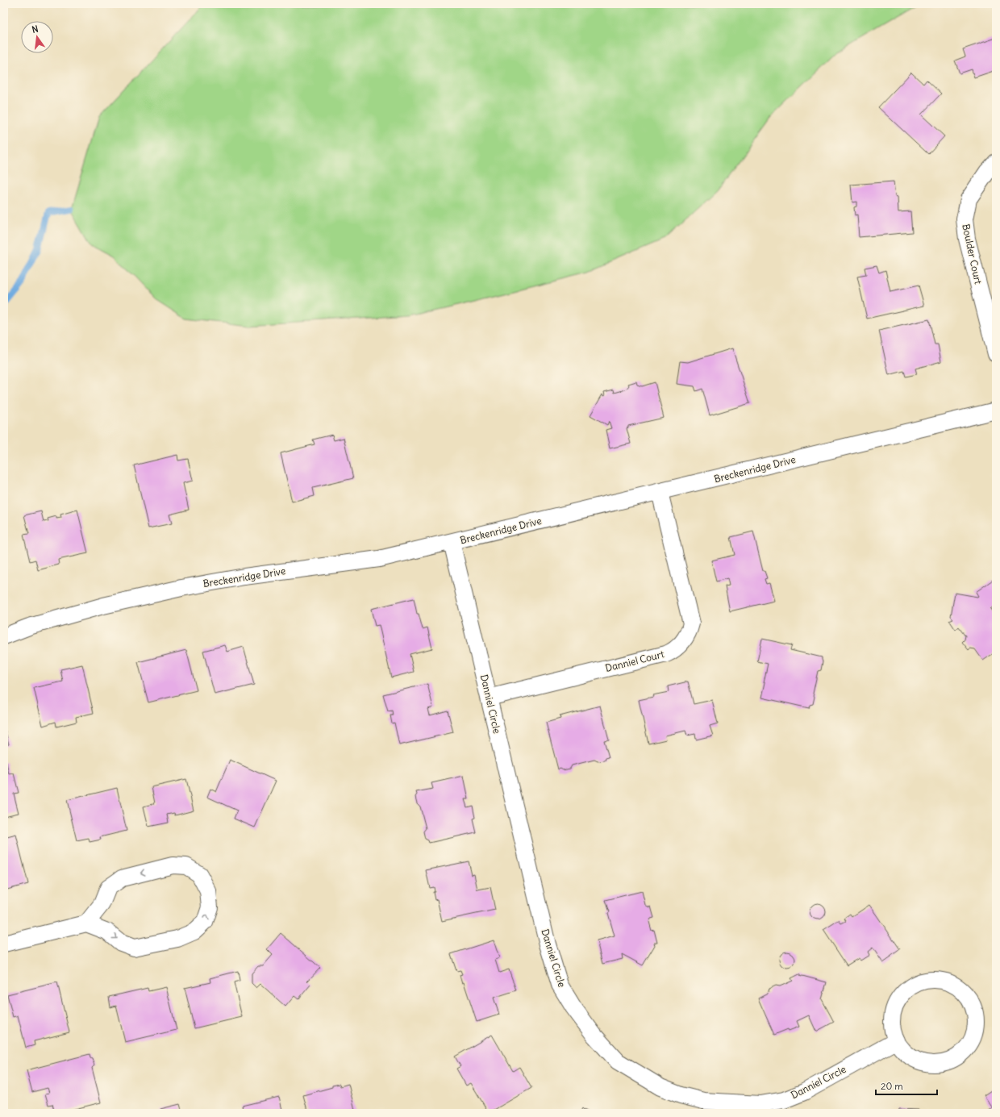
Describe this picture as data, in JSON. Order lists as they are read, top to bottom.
{
  "streets": {
    "street": [
      "Boulder Court",
      "Breckenridge Drive",
      "Danniel Court",
      "Danniel Circle"
    ]
  },
  "crossings": [
    ["Breckenridge Drive", "Danniel Court"],
    ["Breckenridge Drive", "Danniel Circle"],
    ["Danniel Court", "Danniel Circle"]
  ],
  "scale_bar": "20 m",
  "north": "top"
}
